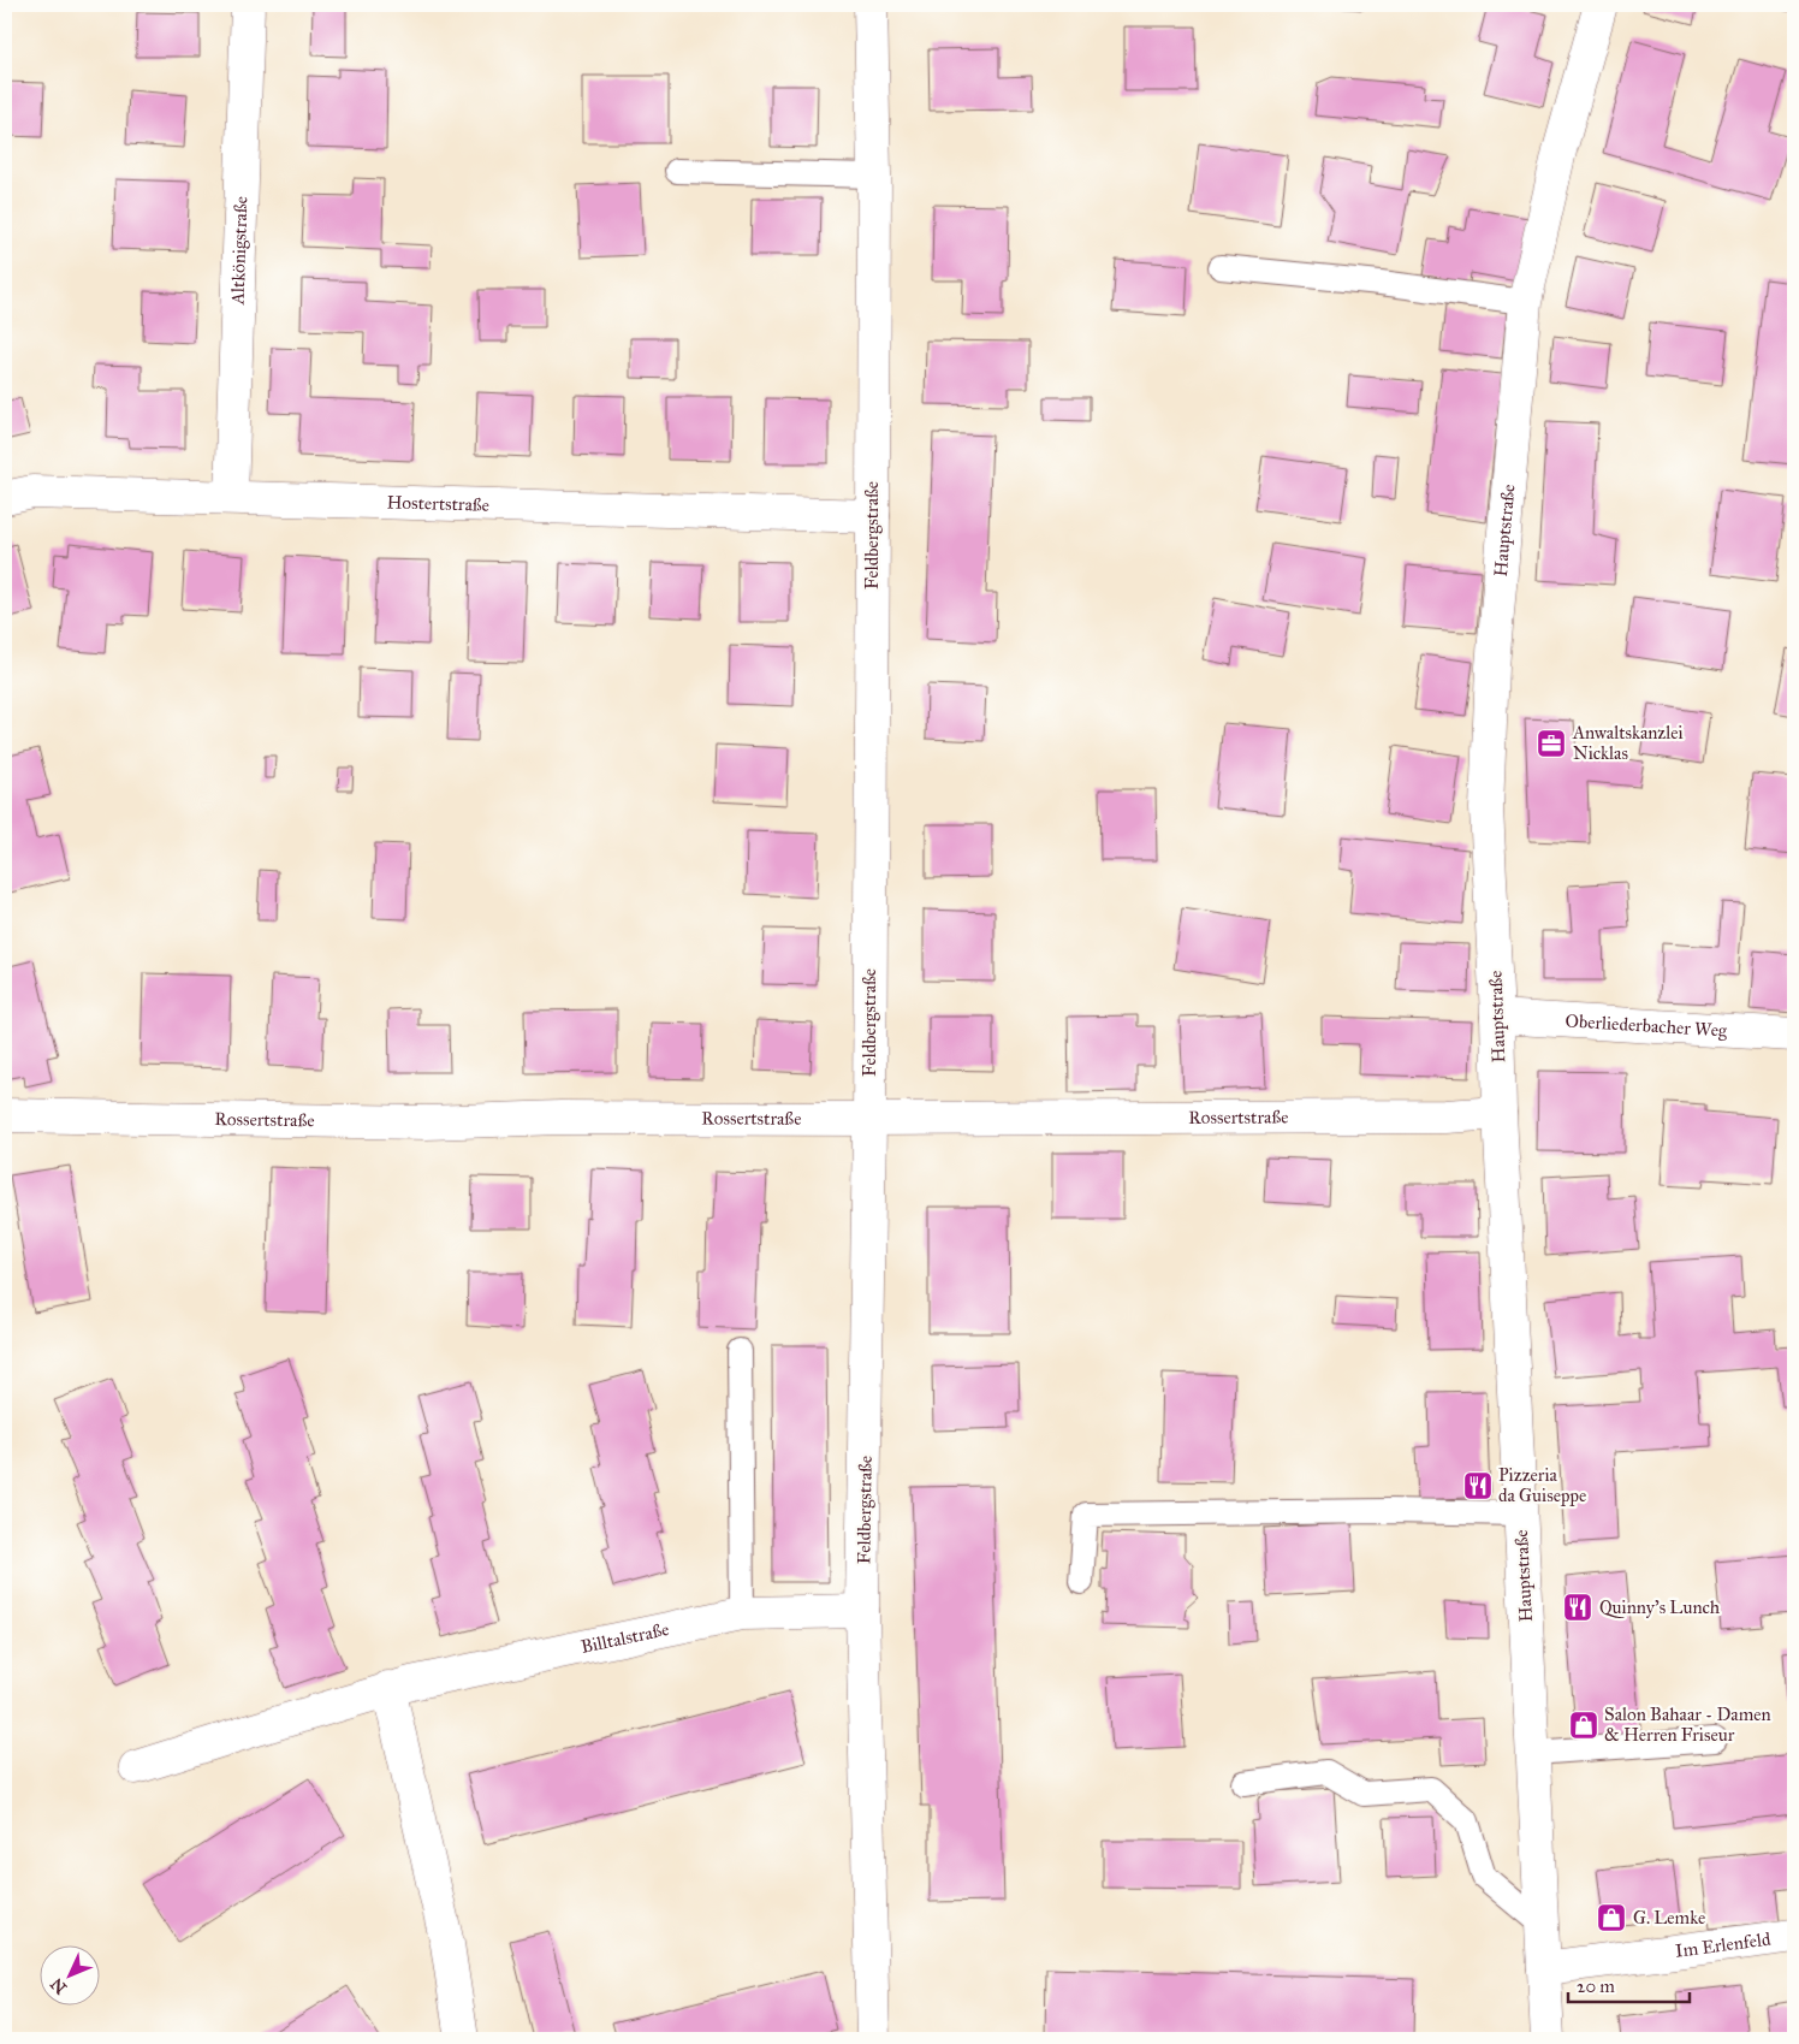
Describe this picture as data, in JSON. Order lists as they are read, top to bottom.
{
  "streets": {
    "street": [
      "Altkönigstraße",
      "Hostertstraße",
      "Hauptstraße",
      "Feldbergstraße",
      "Oberliederbacher Weg",
      "Rossertstraße",
      "Billtalstraße",
      "Im Erlenfeld"
    ]
  },
  "crossings": [
    ["Altkönigstraße", "Hostertstraße"],
    ["Hostertstraße", "Feldbergstraße"],
    ["Hauptstraße", "Oberliederbacher Weg"],
    ["Hauptstraße", "Rossertstraße"],
    ["Hauptstraße", "Im Erlenfeld"],
    ["Feldbergstraße", "Rossertstraße"],
    ["Feldbergstraße", "Billtalstraße"]
  ],
  "places": {
    "office": ["Anwaltskanzlei Nicklas"],
    "restaurant": ["Pizzeria da Guiseppe", "Quinny's Lunch"],
    "shop": ["Salon Bahaar - Damen & Herren Friseur", "G. Lemke"]
  },
  "scale_bar": "20 m",
  "north": "bottom left"
}
